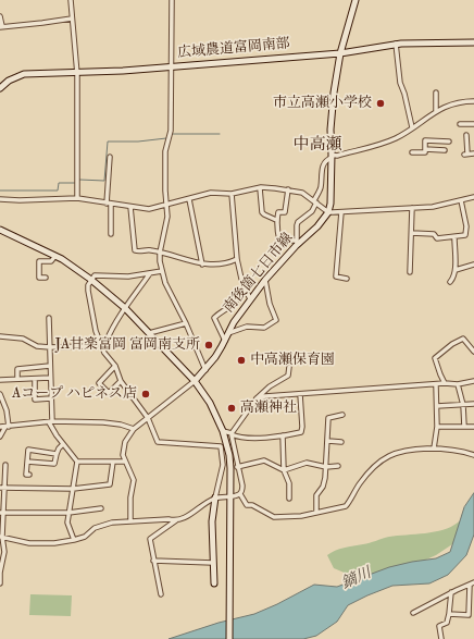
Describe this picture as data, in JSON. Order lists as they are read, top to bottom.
{
  "streets": {
    "street": ["広域農道富岡南部", "南後箇七日市線"]
  },
  "districts": ["中高瀬"],
  "water": ["鏑川"],
  "places": [
    "市立高瀬小学校",
    "JA甘楽富岡 富岡南支所",
    "中高瀬保育園",
    "Aコープ ハピネス店",
    "高瀬神社"
  ]
}
